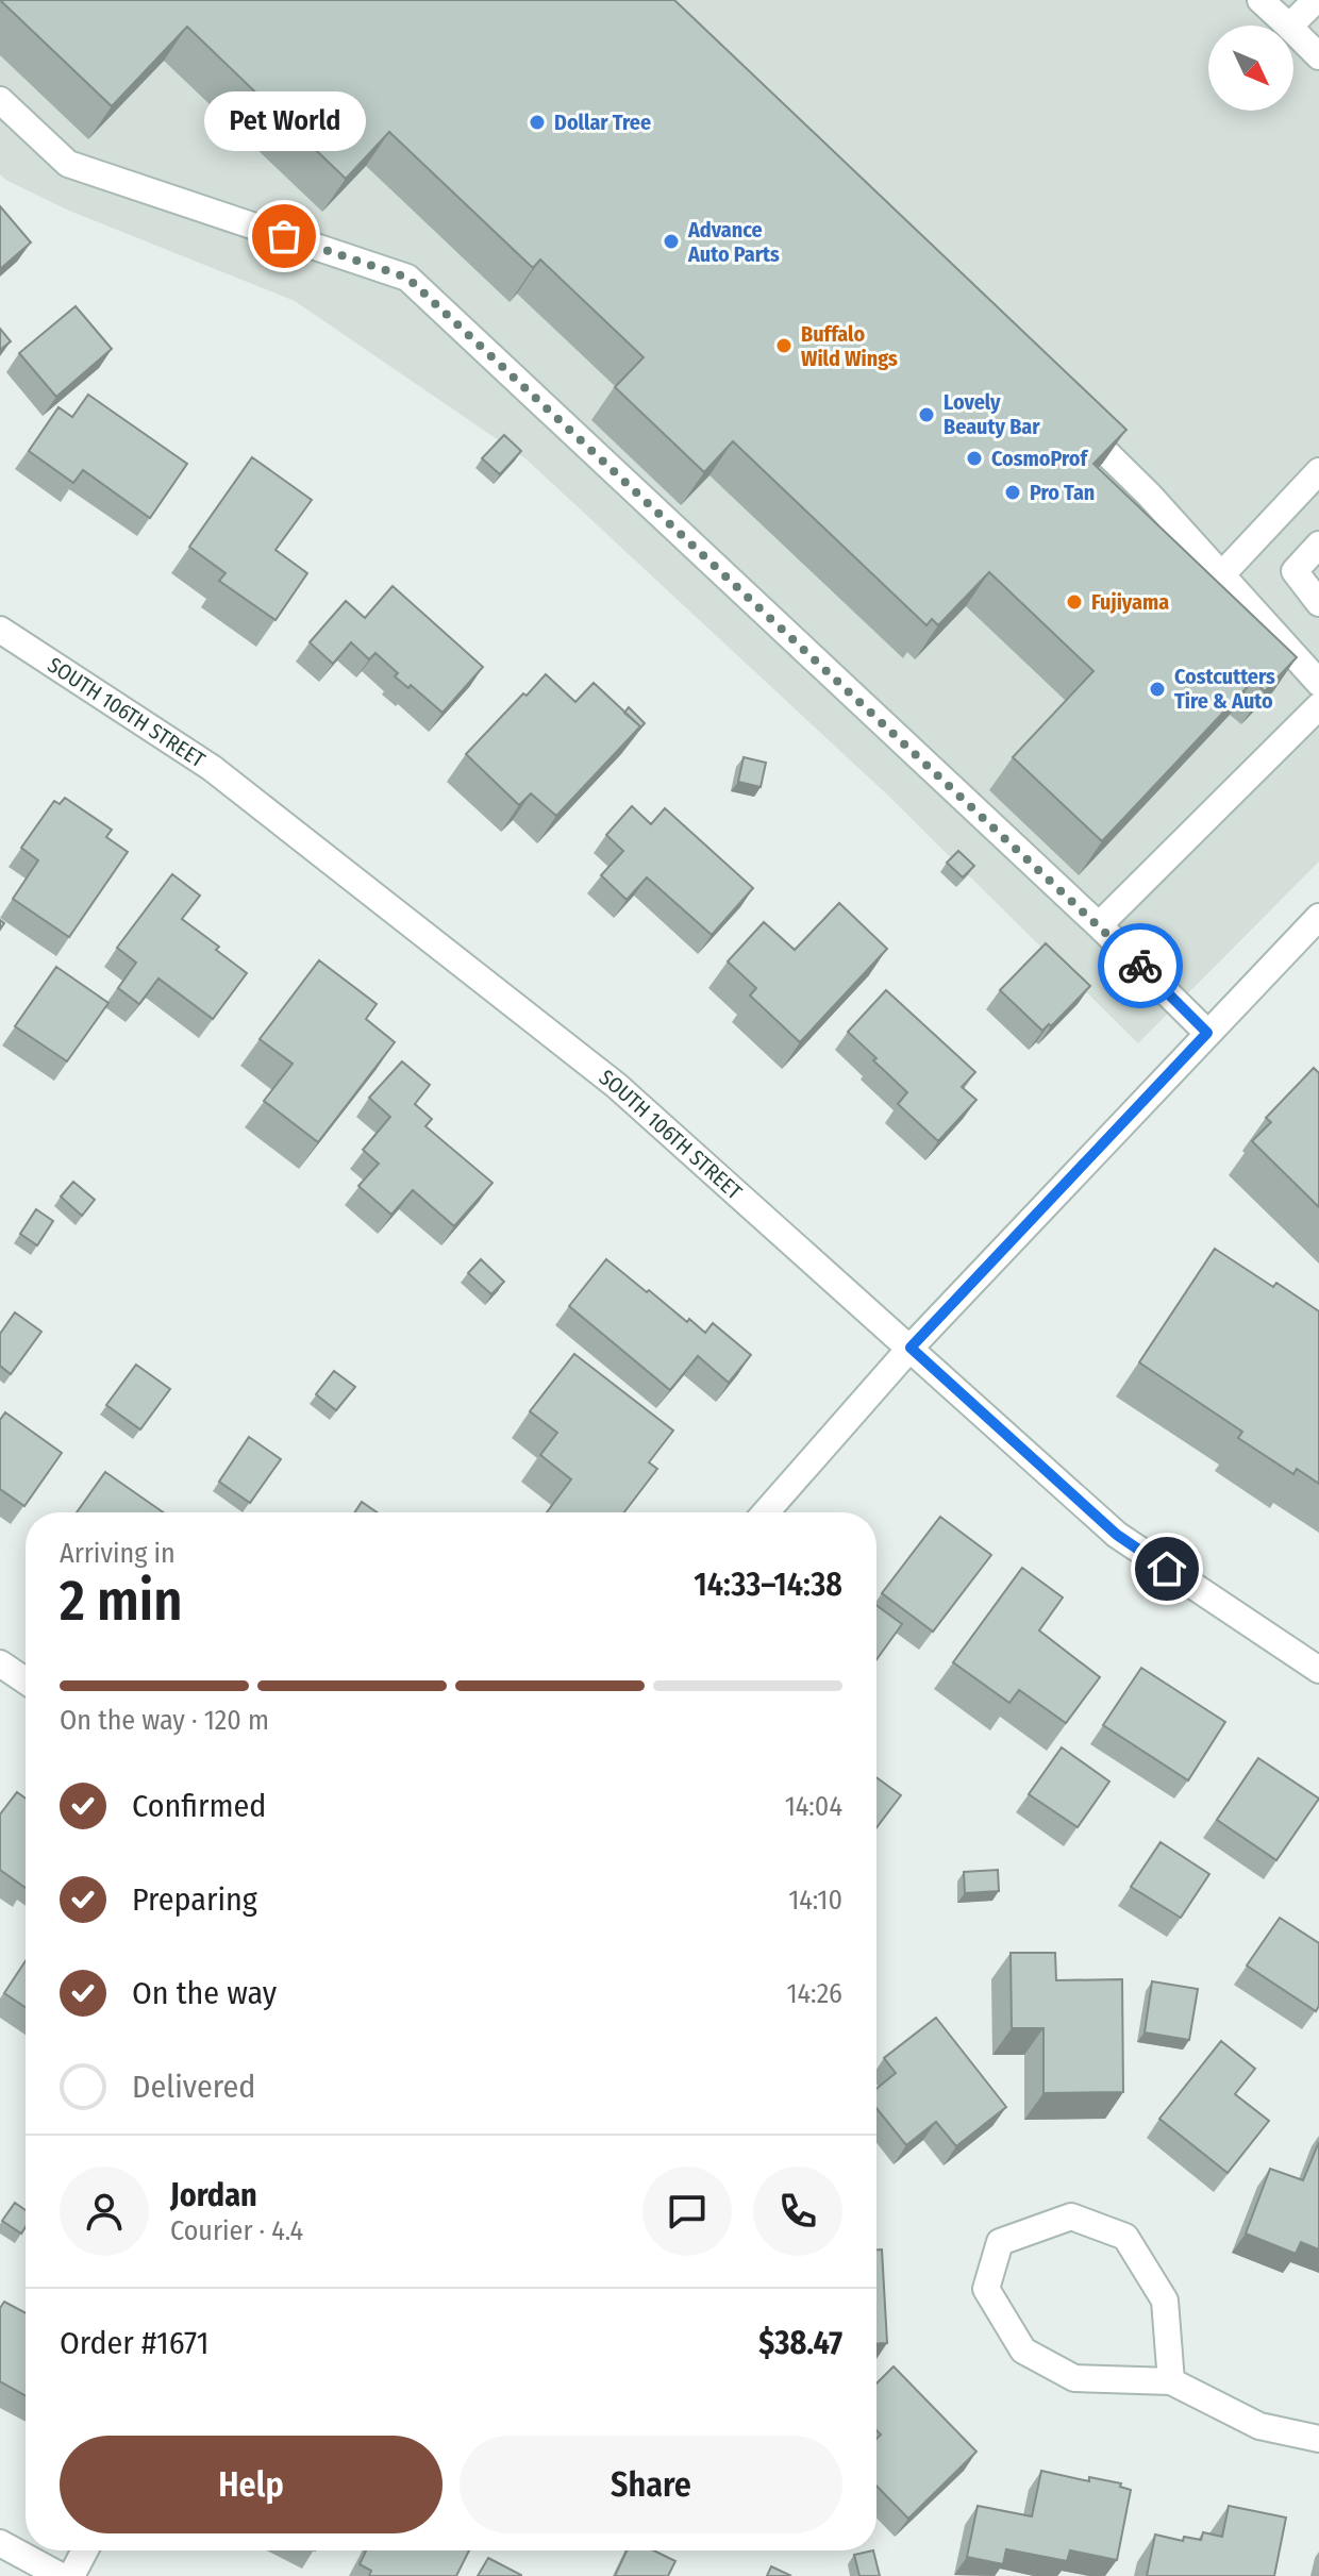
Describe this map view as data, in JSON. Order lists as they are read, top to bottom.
{
  "streets": {
    "street": ["SOUTH 106TH STREET"]
  },
  "places": [
    "Dollar Tree",
    "Pet World",
    "Advance Auto Parts",
    "Buffalo Wild Wings",
    "Lovely Beauty Bar",
    "CosmoProf",
    "Pro Tan",
    "Fujiyama",
    "Costcutters Tire & Auto"
  ],
  "north": "bottom right",
  "page": {
    "bubble": "Pet World",
    "heading": ["2 min", "Arriving in", "14:33–14:38"],
    "panel": [
      "Jordan",
      "Courier · 4.4",
      "Order #1671",
      "$38.47"
    ],
    "bar": "On the way · 120 m",
    "list": [
      ["Confirmed", "14:04"],
      ["Preparing", "14:10"],
      ["On the way", "14:26"],
      "Delivered"
    ],
    "buttons": ["Help", "Share"]
  }
}
